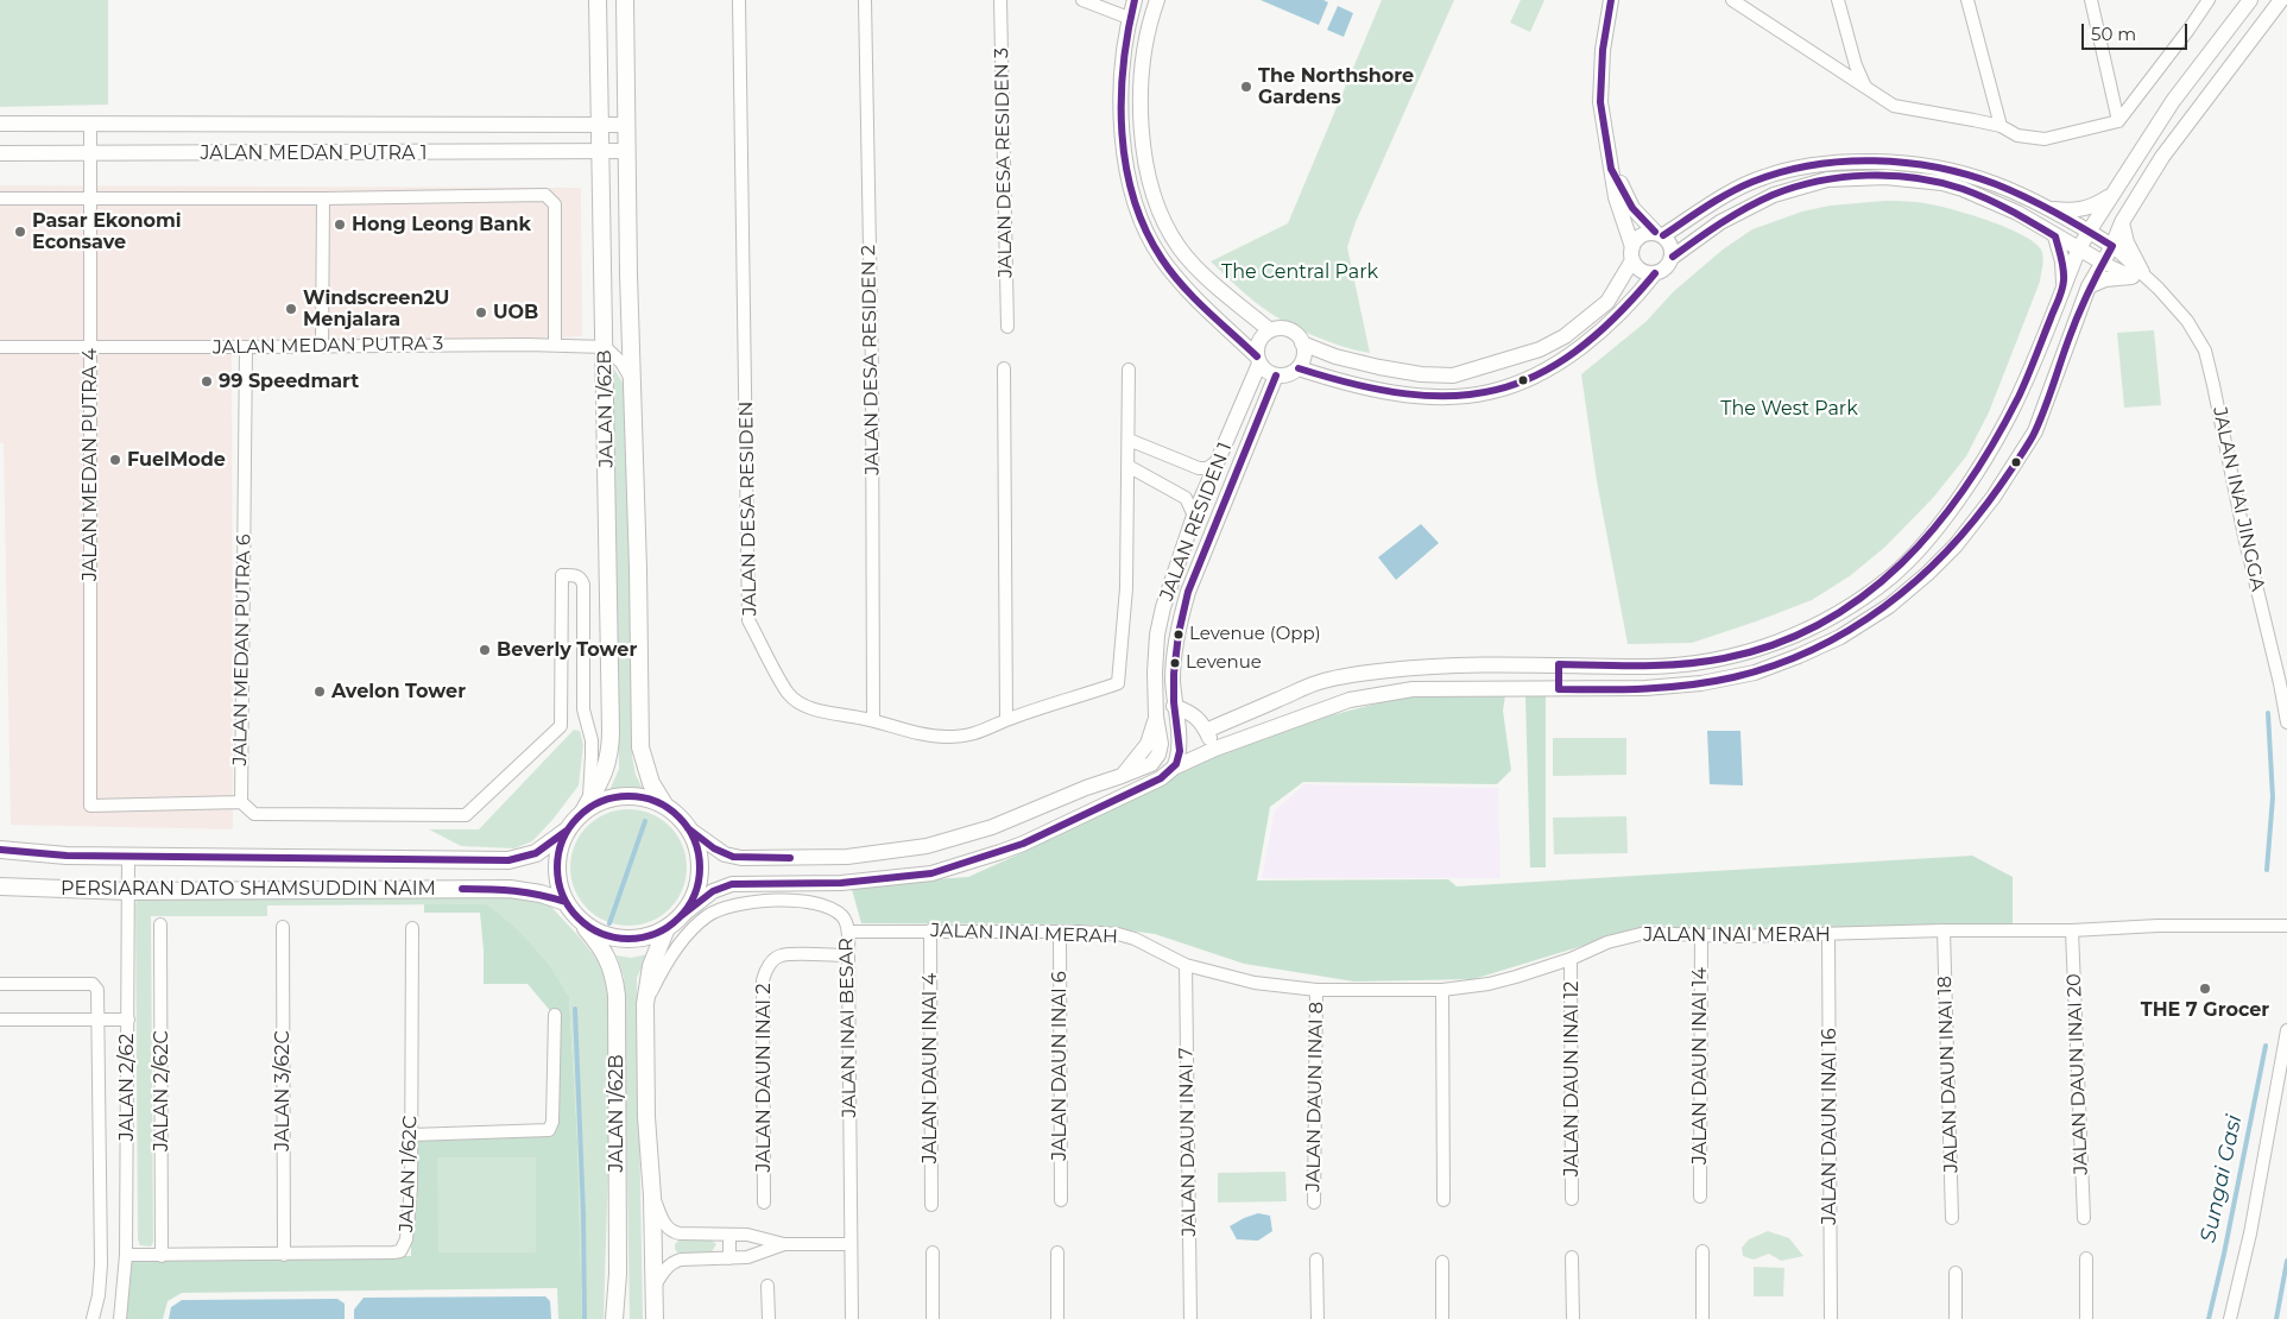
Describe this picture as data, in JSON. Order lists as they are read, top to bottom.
{
  "streets": {
    "main road": ["JALAN 1/62B", "PERSIARAN DATO SHAMSUDDIN NAIM"],
    "street": [
      "JALAN MEDAN PUTRA 1",
      "JALAN DESA RESIDEN 3",
      "JALAN MEDAN PUTRA 3",
      "JALAN DESA RESIDEN 2",
      "JALAN MEDAN PUTRA 4",
      "JALAN INAI JINGGA",
      "JALAN DESA RESIDEN",
      "JALAN RESIDEN 1",
      "JALAN MEDAN PUTRA 6",
      "JALAN INAI MERAH",
      "JALAN INAI BESAR",
      "JALAN DAUN INAI 6",
      "JALAN DAUN INAI 14",
      "JALAN DAUN INAI 4",
      "JALAN DAUN INAI 18",
      "JALAN DAUN INAI 20",
      "JALAN DAUN INAI 2",
      "JALAN DAUN INAI 12",
      "JALAN 2/62",
      "JALAN 2/62C",
      "JALAN 3/62C",
      "JALAN DAUN INAI 8",
      "JALAN DAUN INAI 16",
      "JALAN DAUN INAI 7",
      "JALAN 1/62C"
    ]
  },
  "crossings": [
    ["JALAN MEDAN PUTRA 1", "JALAN 1/62B"],
    ["JALAN MEDAN PUTRA 1", "JALAN MEDAN PUTRA 4"],
    ["JALAN MEDAN PUTRA 3", "JALAN 1/62B"],
    ["JALAN MEDAN PUTRA 3", "JALAN MEDAN PUTRA 4"],
    ["JALAN MEDAN PUTRA 3", "JALAN MEDAN PUTRA 6"],
    ["JALAN DESA RESIDEN 2", "JALAN DESA RESIDEN"],
    ["JALAN 1/62B", "PERSIARAN DATO SHAMSUDDIN NAIM"],
    ["JALAN 1/62B", "JALAN INAI BESAR"],
    ["JALAN MEDAN PUTRA 4", "JALAN MEDAN PUTRA 6"],
    ["PERSIARAN DATO SHAMSUDDIN NAIM", "JALAN 2/62"],
    ["JALAN INAI MERAH", "JALAN INAI BESAR"],
    ["JALAN INAI MERAH", "JALAN DAUN INAI 6"],
    ["JALAN INAI MERAH", "JALAN DAUN INAI 14"],
    ["JALAN INAI MERAH", "JALAN DAUN INAI 4"],
    ["JALAN INAI MERAH", "JALAN DAUN INAI 18"],
    ["JALAN INAI MERAH", "JALAN DAUN INAI 20"],
    ["JALAN INAI MERAH", "JALAN DAUN INAI 12"],
    ["JALAN INAI MERAH", "JALAN DAUN INAI 8"],
    ["JALAN INAI MERAH", "JALAN DAUN INAI 16"],
    ["JALAN INAI MERAH", "JALAN DAUN INAI 7"],
    ["JALAN INAI BESAR", "JALAN DAUN INAI 2"],
    ["JALAN 2/62", "JALAN 1/62C"],
    ["JALAN 2/62C", "JALAN 1/62C"],
    ["JALAN 3/62C", "JALAN 1/62C"]
  ],
  "water": ["Sungai Gasi"],
  "parks": ["The Central Park", "The West Park"],
  "places": [
    "The Northshore Gardens",
    "Hong Leong Bank",
    "Pasar Ekonomi Econsave",
    "Windscreen2U Menjalara",
    "UOB",
    "99 Speedmart",
    "FuelMode",
    "Levenue (Opp)",
    "Beverly Tower",
    "Levenue",
    "Avelon Tower",
    "THE 7 Grocer"
  ],
  "scale_bar": "50 m"
}
